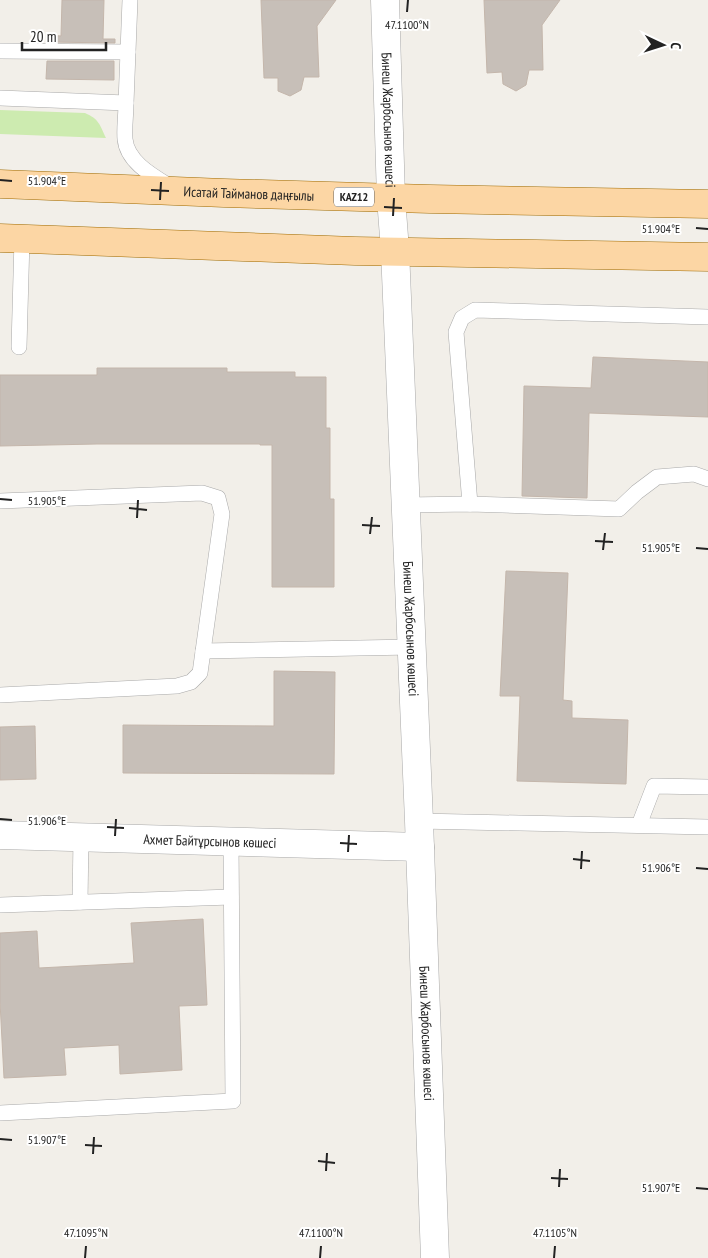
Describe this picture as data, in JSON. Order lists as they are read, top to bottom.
{
  "streets": {
    "main road": ["Исатай Тайманов даңғылы", "KAZ12"],
    "street": ["Бинеш Жарбосынов көшесі", "Ахмет Байтұрсынов көшесі"]
  },
  "crossings": [
    ["Бинеш Жарбосынов көшесі", "Исатай Тайманов даңғылы"],
    ["Бинеш Жарбосынов көшесі", "Ахмет Байтұрсынов көшесі"]
  ],
  "scale_bar": "20 m",
  "north": "right",
  "coordinates": [
    "47.1100°N",
    "51.904°E",
    "51.905°E",
    "51.906°E",
    "51.907°E",
    "47.1095°N",
    "47.1105°N"
  ]
}
